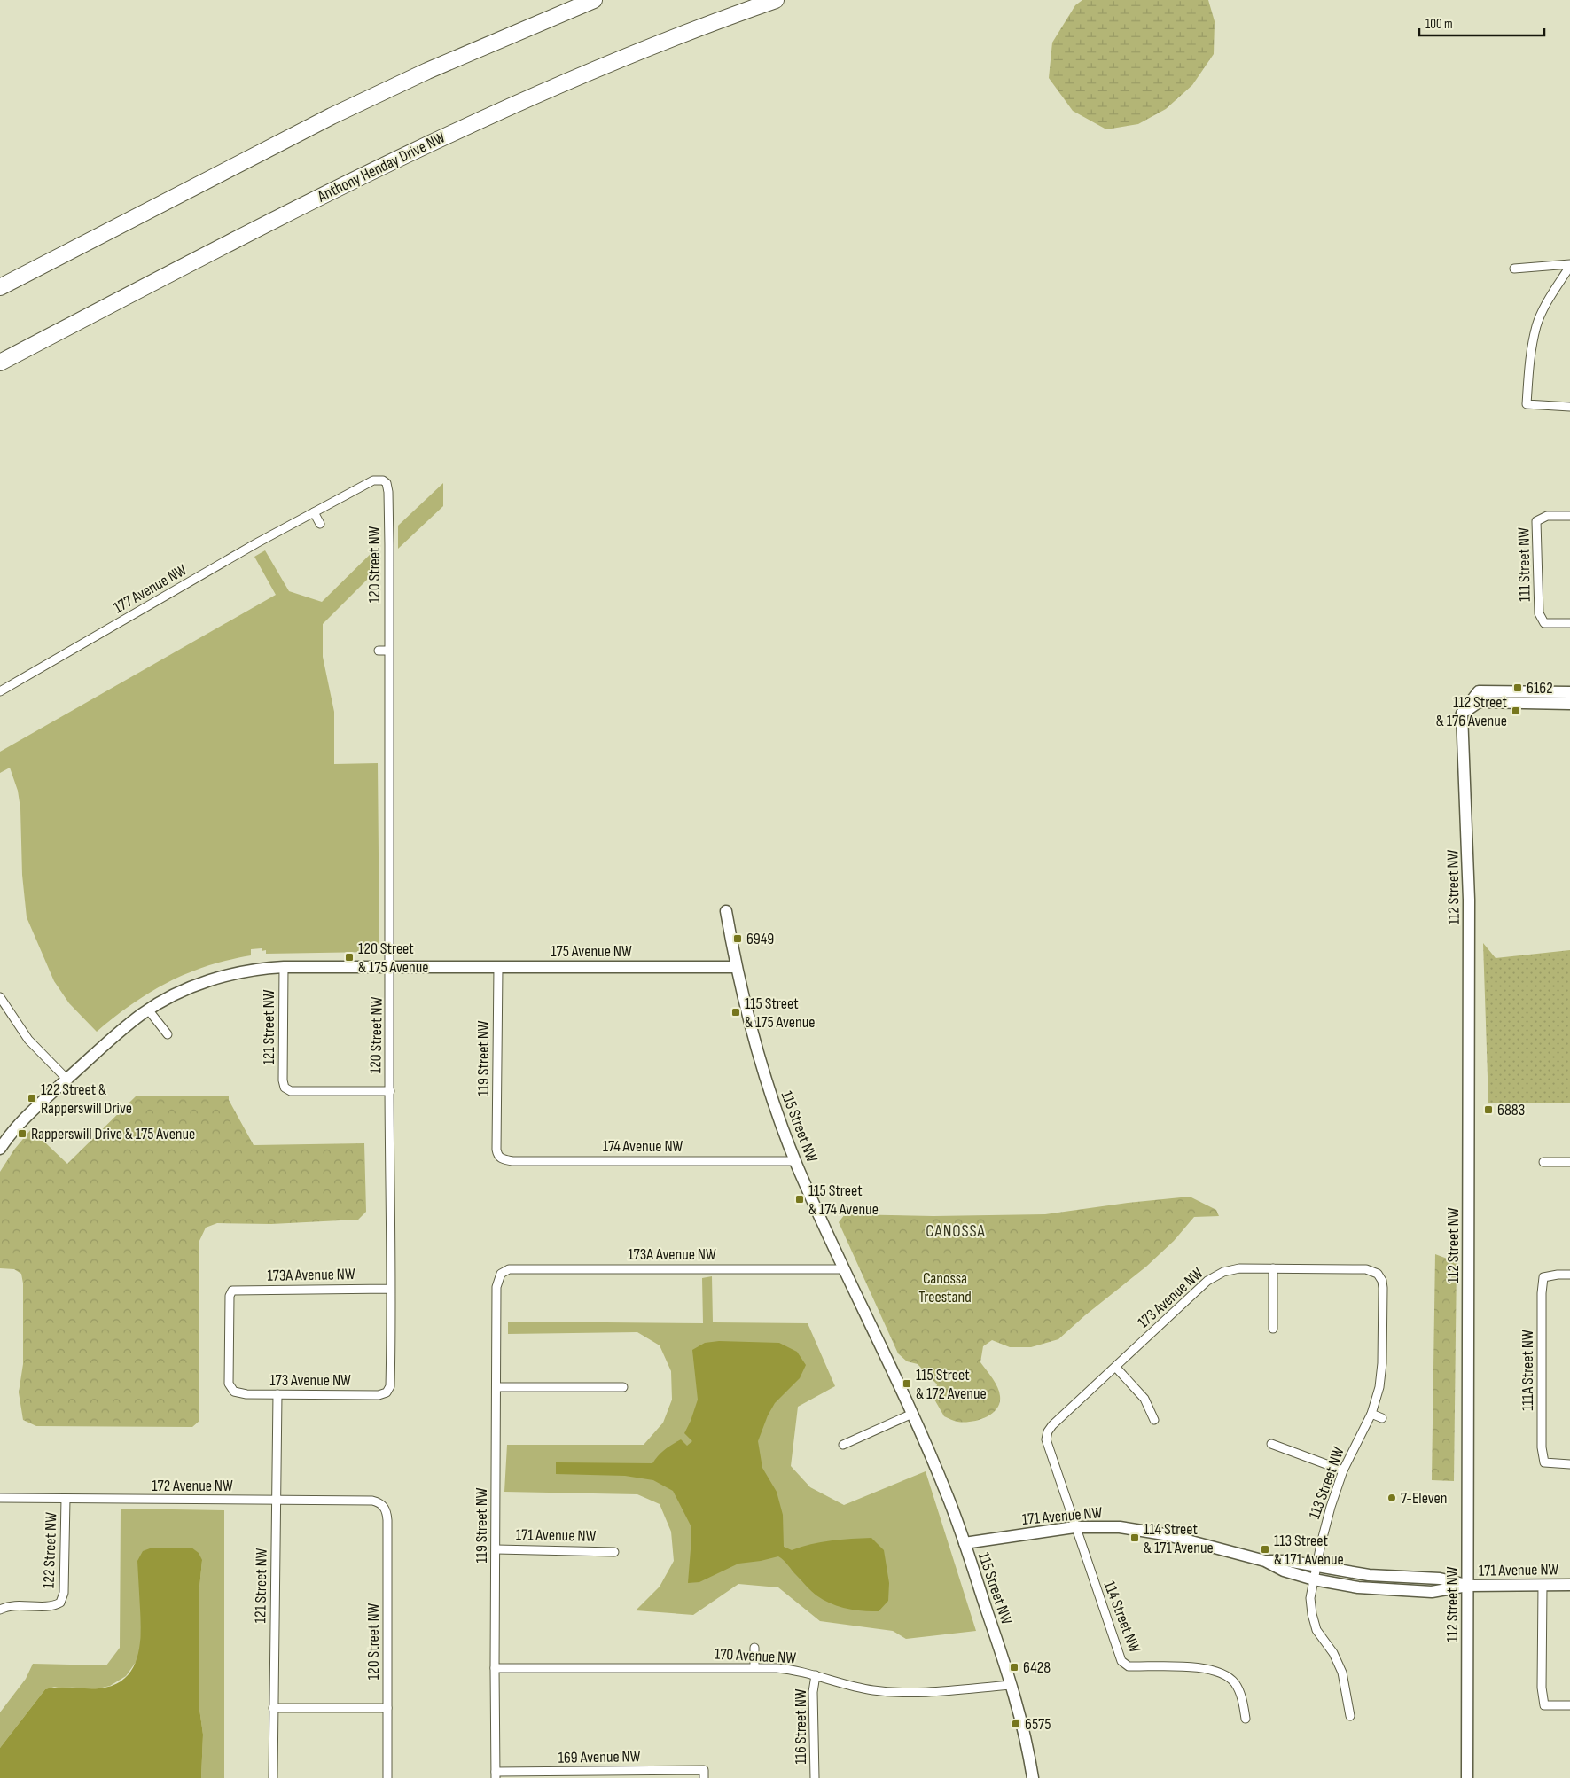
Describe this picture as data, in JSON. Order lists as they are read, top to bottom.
{
  "streets": {
    "highway": ["Anthony Henday Drive NW"],
    "street": [
      "120 Street NW",
      "111 Street NW",
      "177 Avenue NW",
      "112 Street NW",
      "175 Avenue NW",
      "121 Street NW",
      "119 Street NW",
      "115 Street NW",
      "174 Avenue NW",
      "173A Avenue NW",
      "173 Avenue NW",
      "111A Street NW",
      "113 Street NW",
      "172 Avenue NW",
      "171 Avenue NW",
      "122 Street NW",
      "114 Street NW",
      "170 Avenue NW",
      "116 Street NW",
      "169 Avenue NW"
    ]
  },
  "crossings": [
    ["120 Street NW", "177 Avenue NW"],
    ["120 Street NW", "175 Avenue NW"],
    ["120 Street NW", "121 Street NW"],
    ["120 Street NW", "173A Avenue NW"],
    ["120 Street NW", "173 Avenue NW"],
    ["120 Street NW", "172 Avenue NW"],
    ["112 Street NW", "171 Avenue NW"],
    ["175 Avenue NW", "121 Street NW"],
    ["175 Avenue NW", "119 Street NW"],
    ["175 Avenue NW", "115 Street NW"],
    ["121 Street NW", "173 Avenue NW"],
    ["121 Street NW", "172 Avenue NW"],
    ["119 Street NW", "174 Avenue NW"],
    ["119 Street NW", "173A Avenue NW"],
    ["119 Street NW", "171 Avenue NW"],
    ["119 Street NW", "170 Avenue NW"],
    ["119 Street NW", "169 Avenue NW"],
    ["115 Street NW", "174 Avenue NW"],
    ["115 Street NW", "173A Avenue NW"],
    ["115 Street NW", "171 Avenue NW"],
    ["115 Street NW", "170 Avenue NW"],
    ["173A Avenue NW", "173 Avenue NW"],
    ["173 Avenue NW", "113 Street NW"],
    ["173 Avenue NW", "114 Street NW"],
    ["113 Street NW", "171 Avenue NW"],
    ["172 Avenue NW", "122 Street NW"],
    ["171 Avenue NW", "114 Street NW"],
    ["170 Avenue NW", "116 Street NW"]
  ],
  "districts": ["CANOSSA"],
  "parks": ["Canossa Treestand"],
  "places": {
    "transit": [
      "6162",
      "112 Street & 176 Avenue",
      "6949",
      "120 Street & 175 Avenue",
      "115 Street & 175 Avenue",
      "122 Street & Rapperswill Drive",
      "6883",
      "Rapperswill Drive & 175 Avenue",
      "115 Street & 174 Avenue",
      "115 Street & 172 Avenue",
      "114 Street & 171 Avenue",
      "113 Street & 171 Avenue",
      "6428",
      "6575"
    ],
    "other": ["7-Eleven"]
  },
  "scale_bar": "100 m"
}
